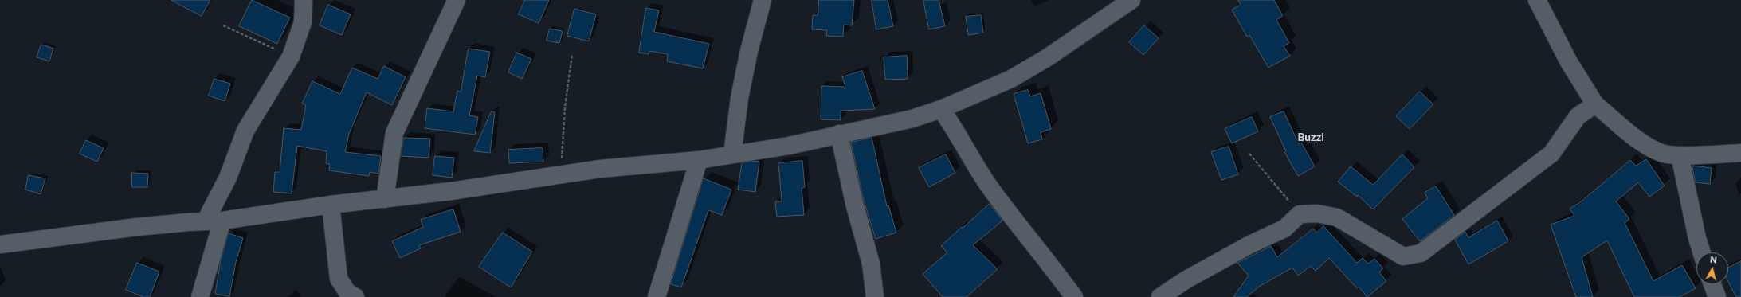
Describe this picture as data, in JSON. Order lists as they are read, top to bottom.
{
  "districts": ["Buzzi"],
  "north": "top"
}
